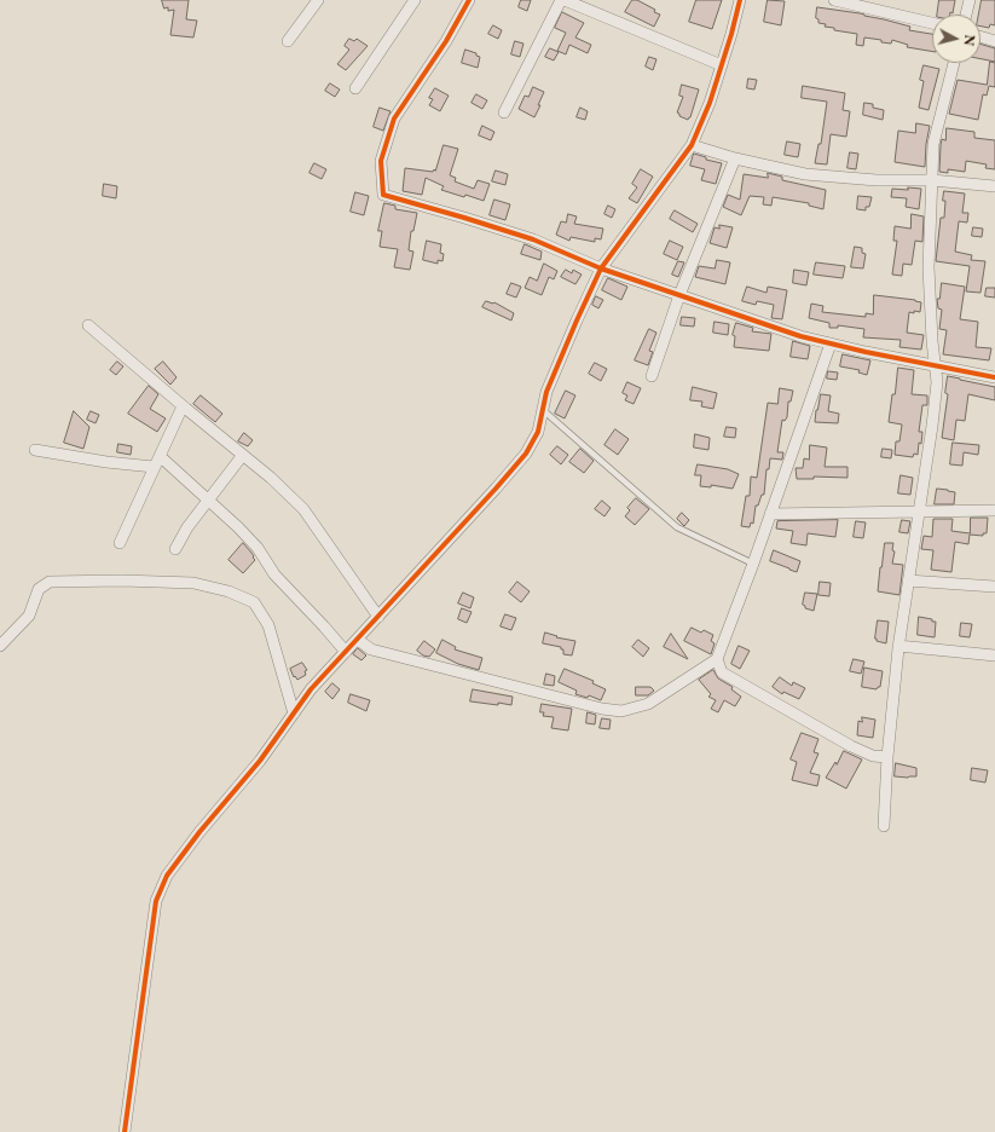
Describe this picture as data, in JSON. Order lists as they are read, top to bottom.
{
  "north": "right"
}
